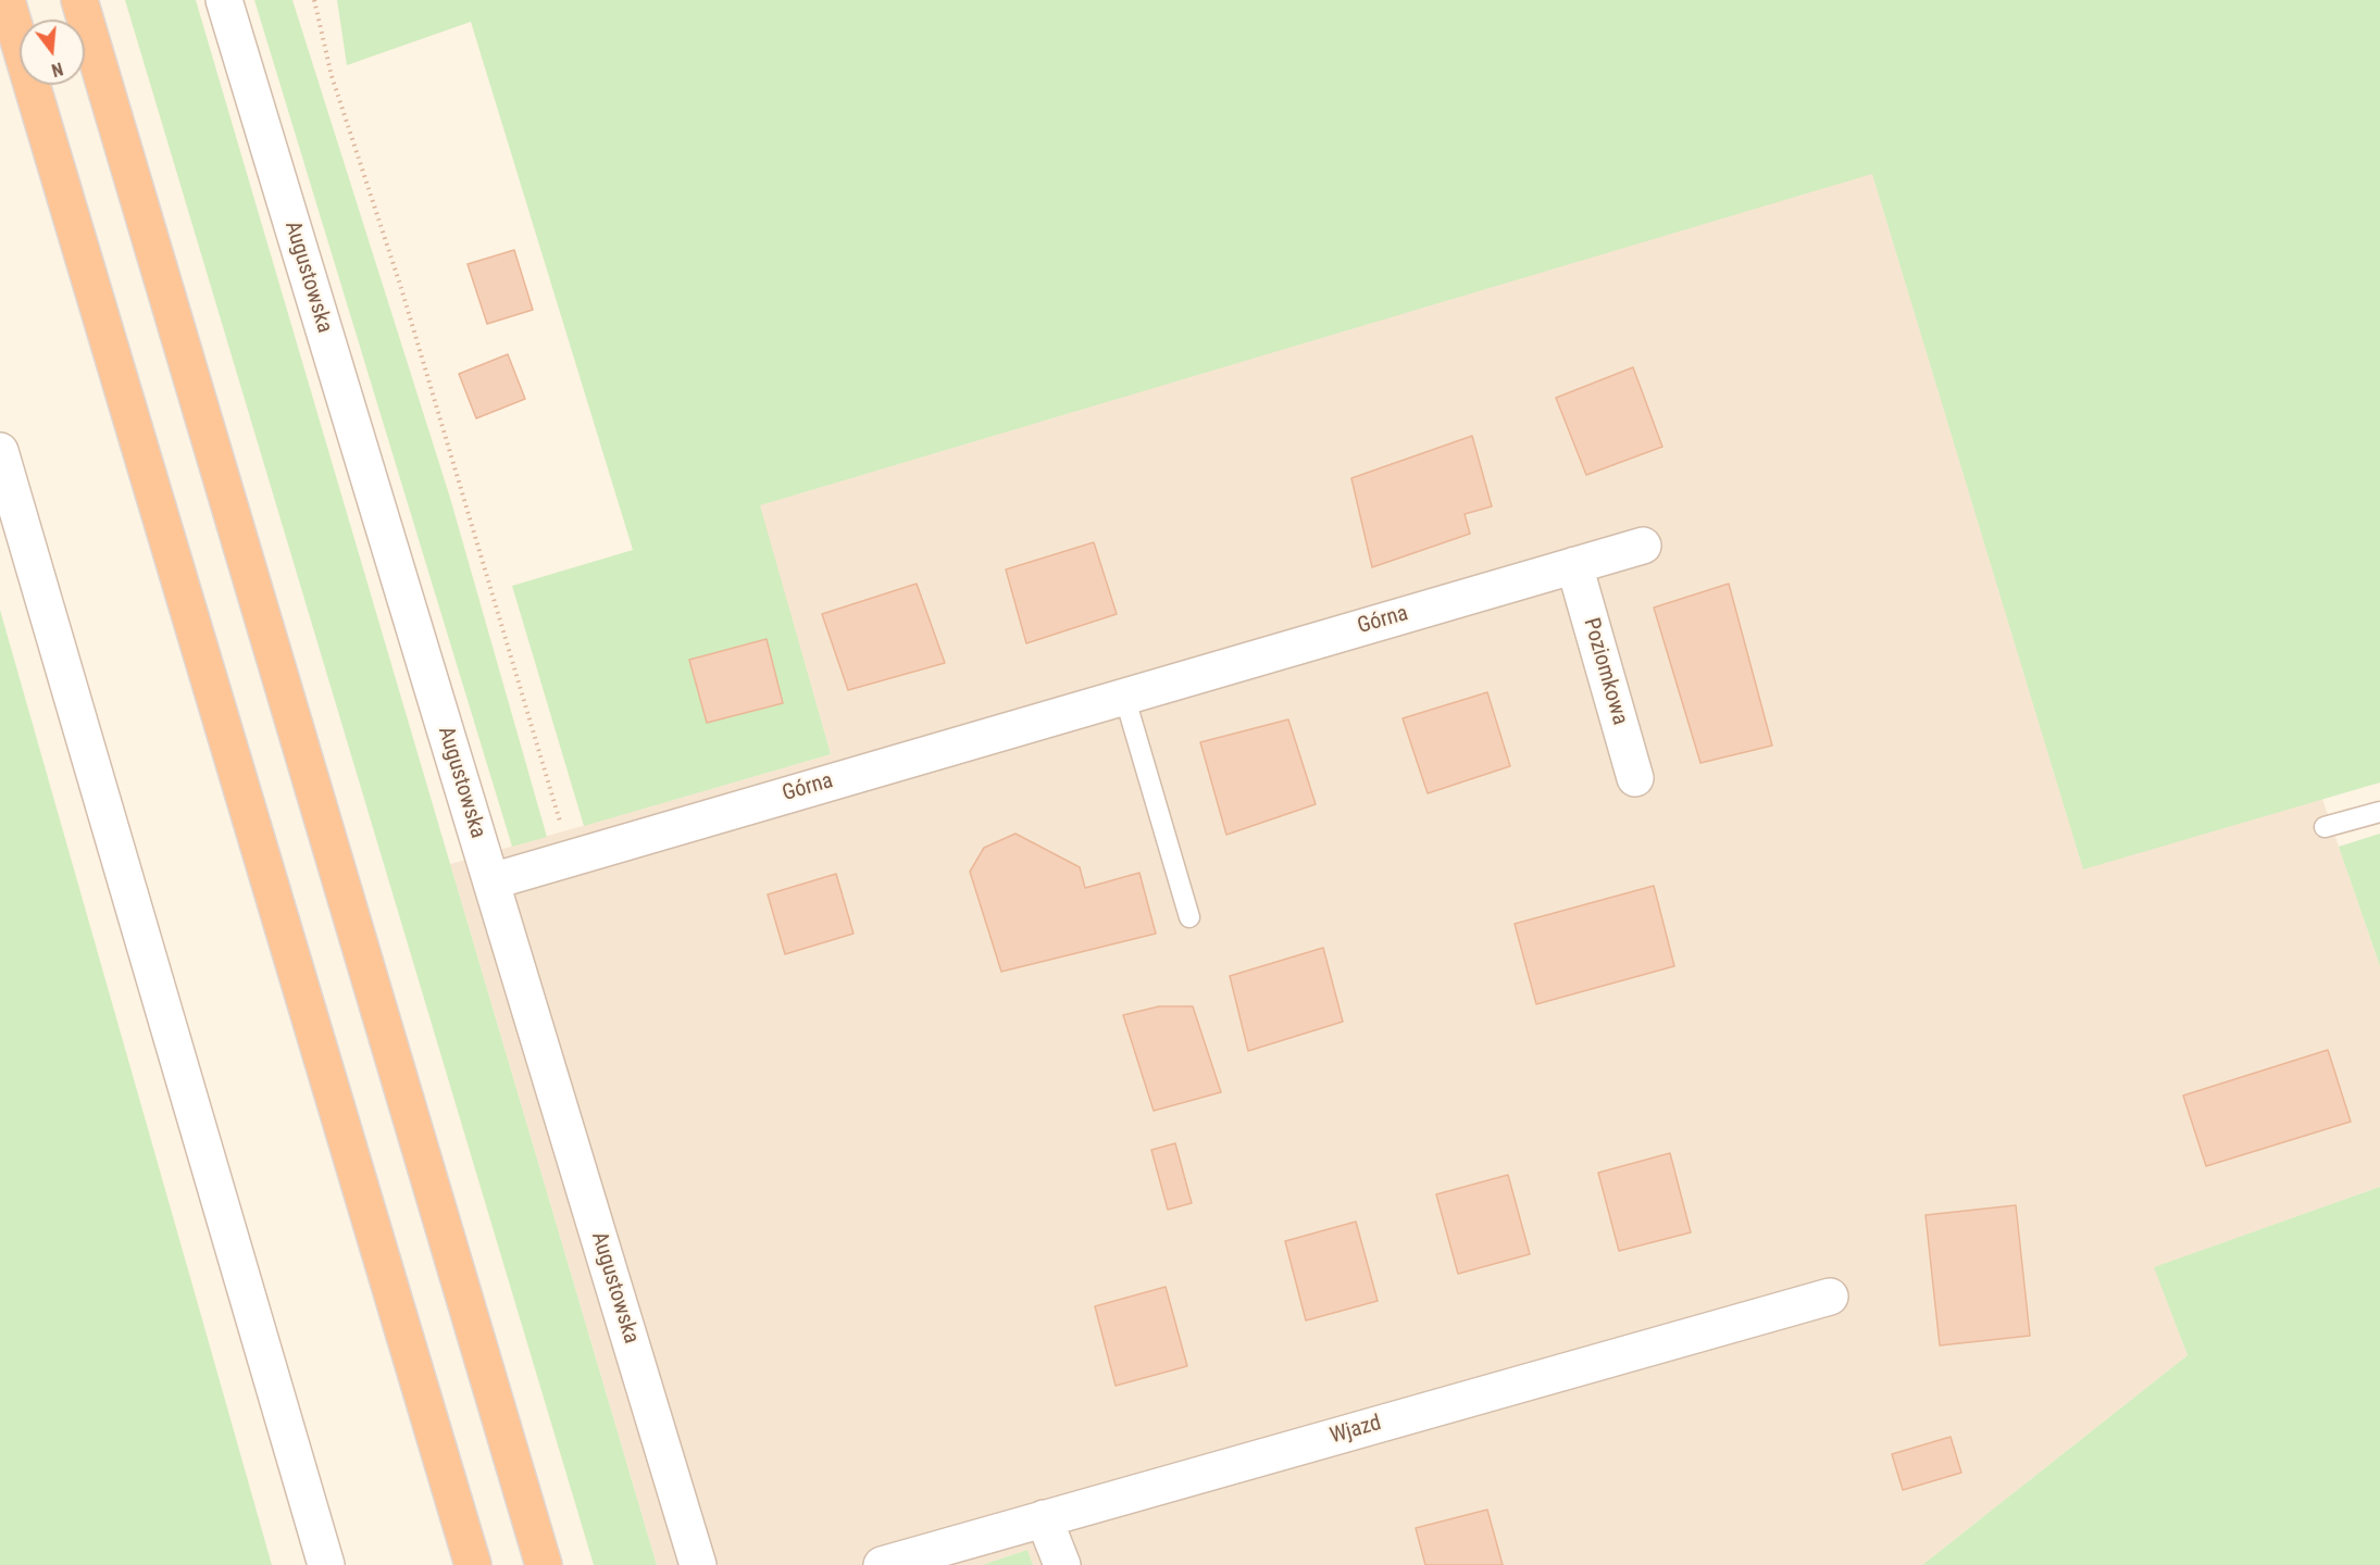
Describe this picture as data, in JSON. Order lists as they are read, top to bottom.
{
  "streets": {
    "street": [
      "Augustowska",
      "Górna",
      "Poziomkowa",
      "Wjazd"
    ]
  },
  "crossings": [
    ["Augustowska", "Górna"],
    ["Górna", "Poziomkowa"]
  ],
  "north": "bottom"
}
